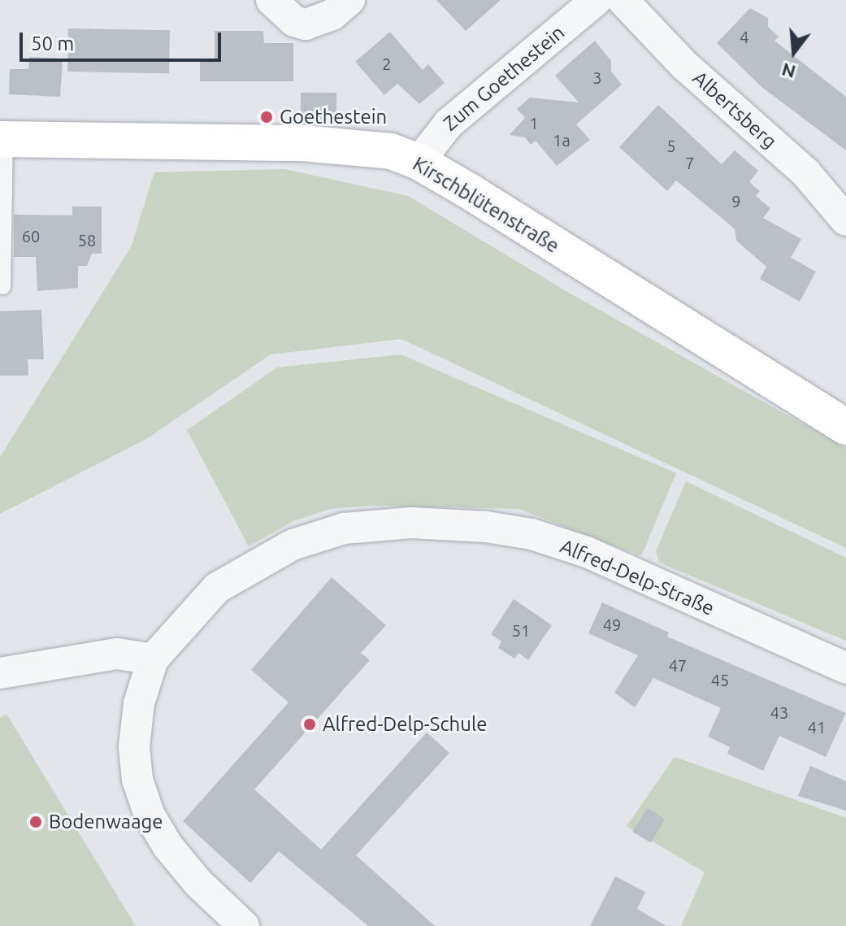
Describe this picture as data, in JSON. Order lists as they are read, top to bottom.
{
  "streets": {
    "main road": ["Kirschblütenstraße"],
    "street": ["Zum Goethestein", "Albertsberg", "Alfred-Delp-Straße"]
  },
  "crossings": [
    ["Zum Goethestein", "Kirschblütenstraße"]
  ],
  "places": ["Goethestein", "Alfred-Delp-Schule", "Bodenwaage"],
  "house_numbers": [
    "4",
    "2",
    "3",
    "1",
    "1a",
    "5",
    "7",
    "9",
    "60",
    "58",
    "49",
    "51",
    "47",
    "45",
    "43",
    "41"
  ],
  "scale_bar": "50 m",
  "north": "bottom"
}
